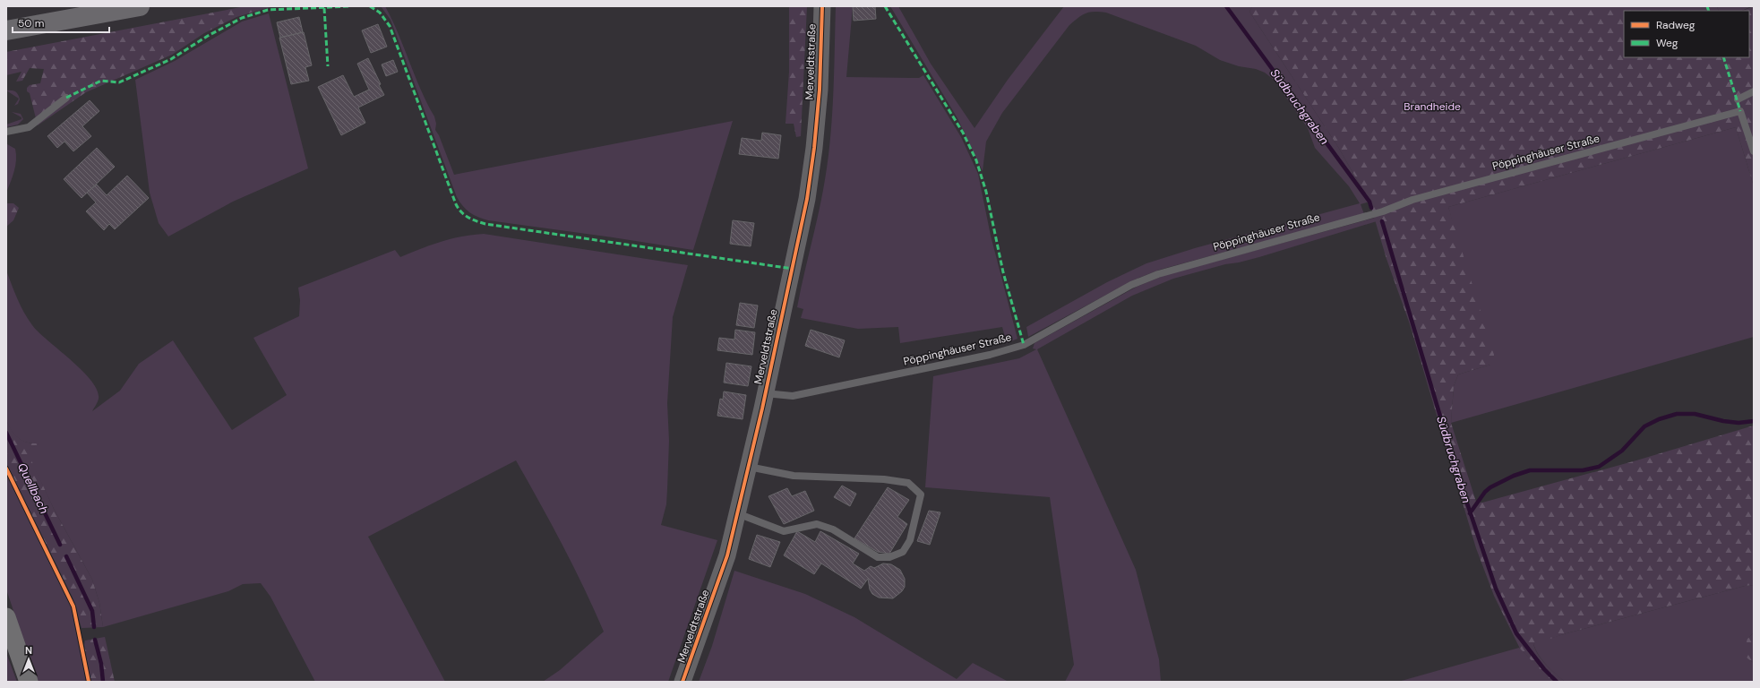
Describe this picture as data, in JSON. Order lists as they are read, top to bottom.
{
  "streets": {
    "street": ["Merveldtstraße"],
    "lane": ["Pöppinghäuser Straße"]
  },
  "crossings": [
    ["Merveldtstraße", "Pöppinghäuser Straße"]
  ],
  "water": ["Südbruchgraben", "Quellbach"],
  "parks": ["Brandheide"],
  "legend": ["Radweg", "Weg"],
  "scale_bar": "50 m",
  "north": "top"
}
